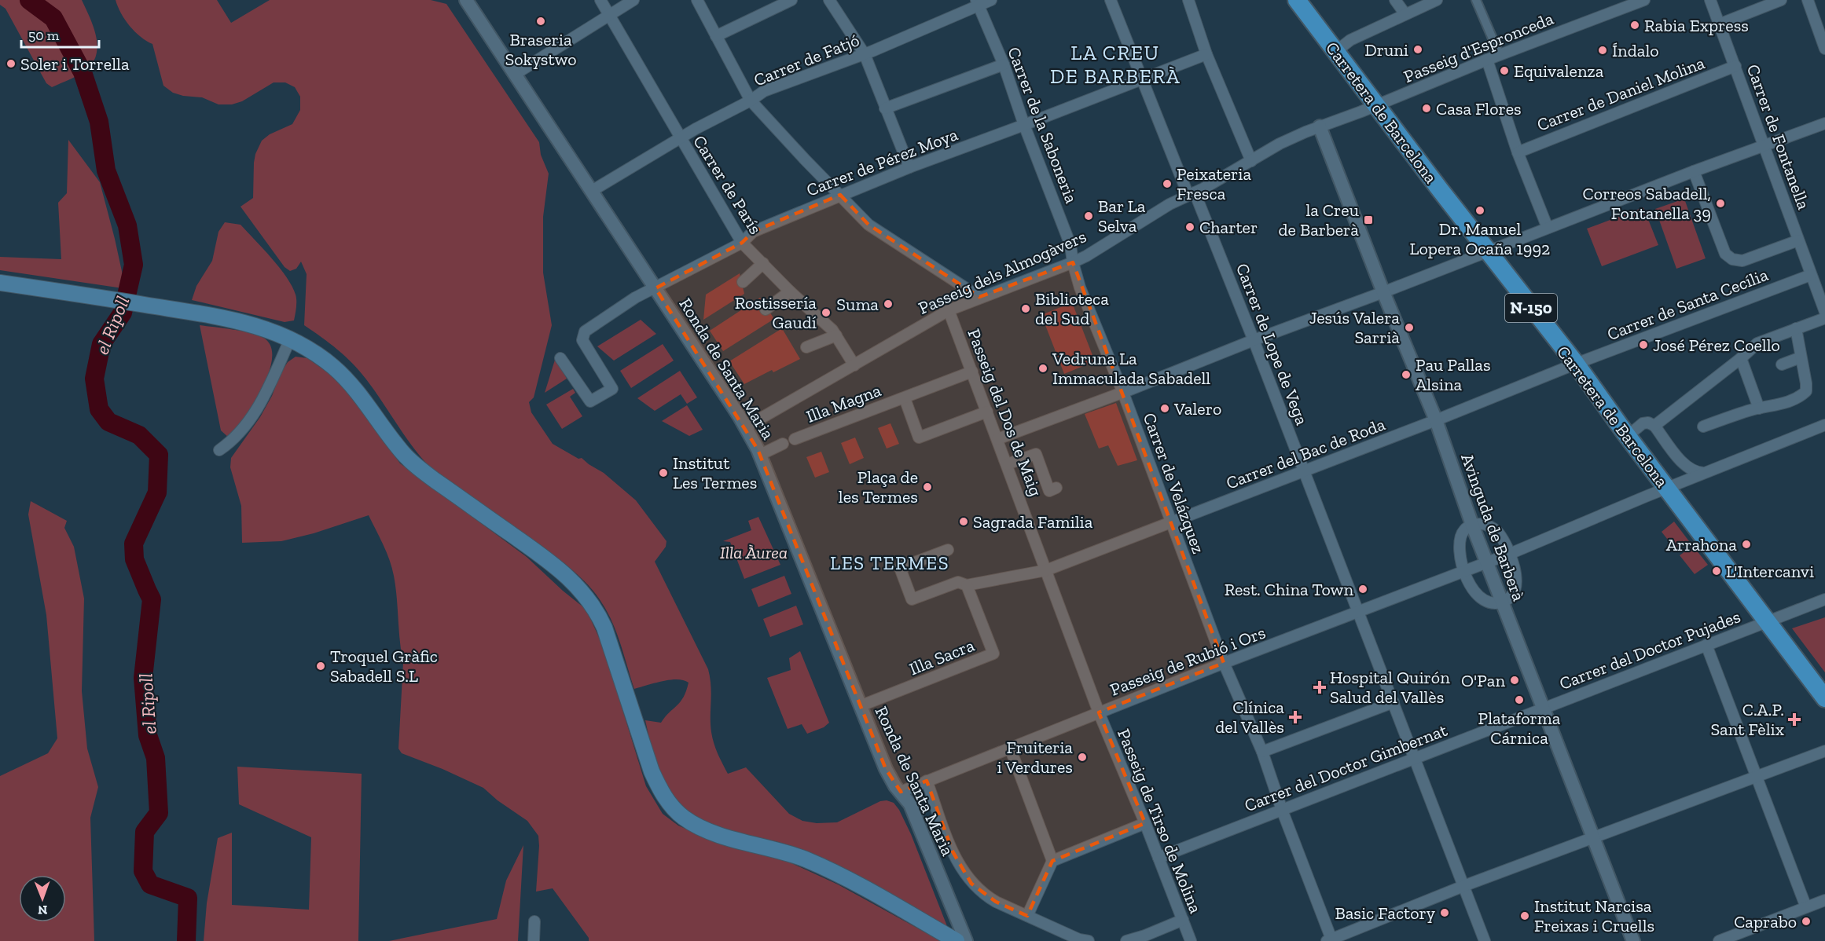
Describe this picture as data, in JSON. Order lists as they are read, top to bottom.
{
  "streets": {
    "main road": ["Carretera de Barcelona", "N-150"],
    "street": [
      "Passeig d'Espronceda",
      "Carrer de Fatjó",
      "Carrer de Daniel Molina",
      "Carrer de la Saboneria",
      "Carrer de Fontanella",
      "Carrer de Pérez Moya",
      "Carrer de París",
      "Passeig dels Almogàvers",
      "Carrer de Santa Cecília",
      "Carrer de Lope de Vega",
      "Ronda de Santa Maria",
      "Illa Magna",
      "Passeig del Dos de Maig",
      "Carrer del Bac de Roda",
      "Carrer de Velázquez",
      "Avinguda de Barberà",
      "Carrer del Doctor Pujades",
      "Illa Sacra",
      "Passeig de Rubió i Ors",
      "Carrer del Doctor Gimbernat",
      "Passeig de Tirso de Molina"
    ]
  },
  "crossings": [
    ["Passeig d'Espronceda", "Carretera de Barcelona"],
    ["Passeig d'Espronceda", "Passeig dels Almogàvers"],
    ["Carrer de Fatjó", "Carrer de la Saboneria"],
    ["Carrer de Fatjó", "Carrer de París"],
    ["Carrer de Fatjó", "Ronda de Santa Maria"],
    ["Carrer de Daniel Molina", "Carrer de Fontanella"],
    ["Carretera de Barcelona", "Passeig dels Almogàvers"],
    ["Carretera de Barcelona", "Carrer de Santa Cecília"],
    ["Carretera de Barcelona", "Carrer del Bac de Roda"],
    ["Carretera de Barcelona", "Carrer del Doctor Pujades"],
    ["Carretera de Barcelona", "Passeig de Rubió i Ors"],
    ["Carrer de la Saboneria", "Carrer de Pérez Moya"],
    ["Carrer de la Saboneria", "Passeig dels Almogàvers"],
    ["Carrer de la Saboneria", "Carrer de Velázquez"],
    ["Carrer de Fontanella", "Carrer de Santa Cecília"],
    ["Carrer de Pérez Moya", "Carrer de París"],
    ["Carrer de Pérez Moya", "Carrer de Lope de Vega"],
    ["Carrer de Pérez Moya", "Ronda de Santa Maria"],
    ["Carrer de París", "Passeig dels Almogàvers"],
    ["Passeig dels Almogàvers", "Carrer de Lope de Vega"],
    ["Passeig dels Almogàvers", "Ronda de Santa Maria"],
    ["Passeig dels Almogàvers", "Passeig del Dos de Maig"],
    ["Passeig dels Almogàvers", "Carrer de Velázquez"],
    ["Passeig dels Almogàvers", "Avinguda de Barberà"],
    ["Carrer de Santa Cecília", "Carrer del Bac de Roda"],
    ["Carrer de Lope de Vega", "Carrer del Bac de Roda"],
    ["Carrer de Lope de Vega", "Passeig de Rubió i Ors"],
    ["Carrer de Lope de Vega", "Carrer del Doctor Gimbernat"],
    ["Ronda de Santa Maria", "Illa Sacra"],
    ["Ronda de Santa Maria", "Passeig de Rubió i Ors"],
    ["Illa Magna", "Passeig del Dos de Maig"],
    ["Passeig del Dos de Maig", "Carrer del Bac de Roda"],
    ["Passeig del Dos de Maig", "Passeig de Rubió i Ors"],
    ["Passeig del Dos de Maig", "Passeig de Tirso de Molina"],
    ["Carrer del Bac de Roda", "Carrer de Velázquez"],
    ["Carrer del Bac de Roda", "Avinguda de Barberà"],
    ["Carrer de Velázquez", "Passeig de Rubió i Ors"],
    ["Carrer de Velázquez", "Carrer del Doctor Gimbernat"],
    ["Avinguda de Barberà", "Carrer del Doctor Pujades"],
    ["Avinguda de Barberà", "Passeig de Rubió i Ors"],
    ["Avinguda de Barberà", "Carrer del Doctor Gimbernat"],
    ["Carrer del Doctor Pujades", "Carrer del Doctor Gimbernat"],
    ["Passeig de Rubió i Ors", "Passeig de Tirso de Molina"],
    ["Carrer del Doctor Gimbernat", "Passeig de Tirso de Molina"]
  ],
  "districts": ["LA CREU DE BARBERÀ", "LES TERMES"],
  "water": ["el Ripoll"],
  "parks": ["Illa Àurea"],
  "places": {
    "other": [
      "Braseria Sokystwo",
      "Rabia Express",
      "Druni",
      "Índalo",
      "Soler i Torrella",
      "Equivalenza",
      "Casa Flores",
      "Peixateria Fresca",
      "Correos Sabadell, Fontanella 39",
      "Dr. Manuel Lopera Ocaña 1992",
      "Bar La Selva",
      "Charter",
      "Suma",
      "Biblioteca del Sud",
      "Rostissería Gaudí",
      "Jesús Valera Sarrià",
      "José Pérez Coello",
      "Vedruna La Immaculada Sabadell",
      "Pau Pallas Alsina",
      "Valero",
      "Institut Les Termes",
      "Plaça de les Termes",
      "Sagrada Familia",
      "Arrahona",
      "L'Intercanvi",
      "Rest. China Town",
      "Troquel Gràfic Sabadell S.L",
      "O'Pan",
      "Plataforma Cárnica",
      "Fruiteria i Verdures",
      "Basic Factory",
      "Institut Narcisa Freixas i Cruells",
      "Caprabo"
    ],
    "transit": ["la Creu de Barberà"],
    "health": ["Hospital Quirón Salud del Vallès", "Clínica del Vallès", "C.A.P. Sant Fèlix"]
  },
  "scale_bar": "50 m",
  "north": "bottom"
}
